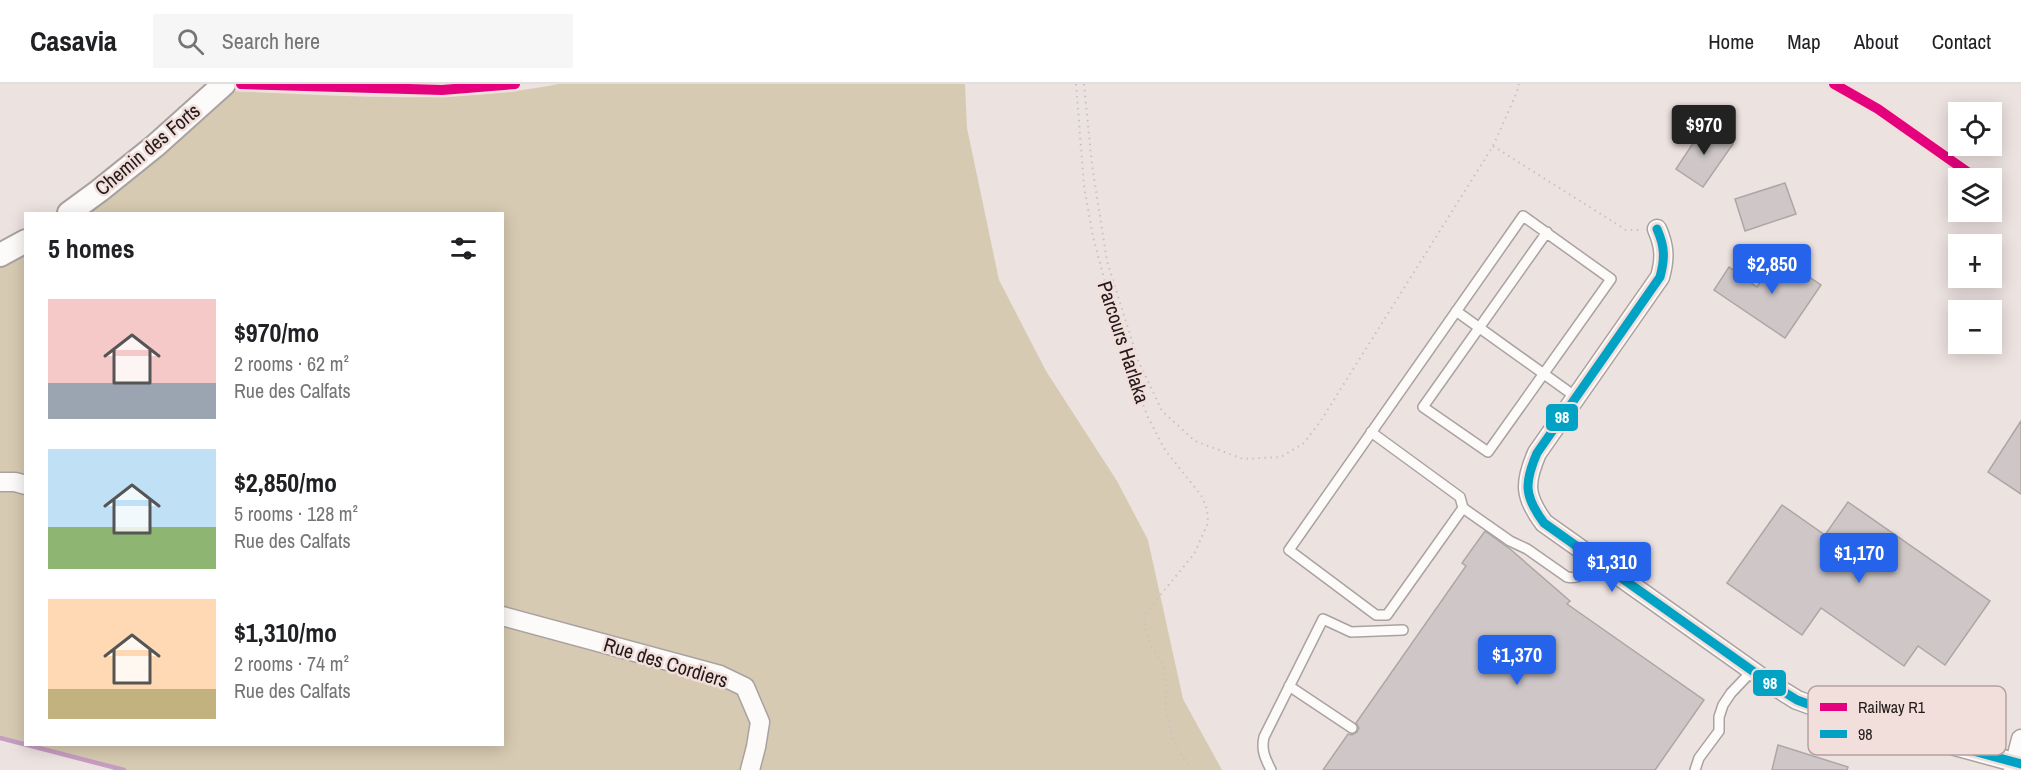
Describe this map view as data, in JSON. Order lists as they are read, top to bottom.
{
  "streets": {
    "street": ["Chemin des Forts", "Rue des Cordiers"],
    "path": ["Parcours Harlaka"]
  },
  "lines": ["rail line R1", "transit line 98"],
  "legend": ["Railway R1", "98"],
  "page": {
    "header": "Casavia",
    "search": "Search here",
    "nav": [
      "Home",
      "Map",
      "About",
      "Contact"
    ],
    "map_buttons": ["+", "−"],
    "price": [
      "$970",
      "$2,850",
      "$1,170",
      "$1,310",
      "$1,370"
    ],
    "heading": "5 homes",
    "list": [
      {
        "name": "$970/mo",
        "note": "2 rooms · 62 m² · Rue des Calfats"
      },
      {
        "name": "$2,850/mo",
        "note": "5 rooms · 128 m² · Rue des Calfats"
      },
      {
        "name": "$1,310/mo",
        "note": "2 rooms · 74 m² · Rue des Calfats"
      }
    ]
  }
}
